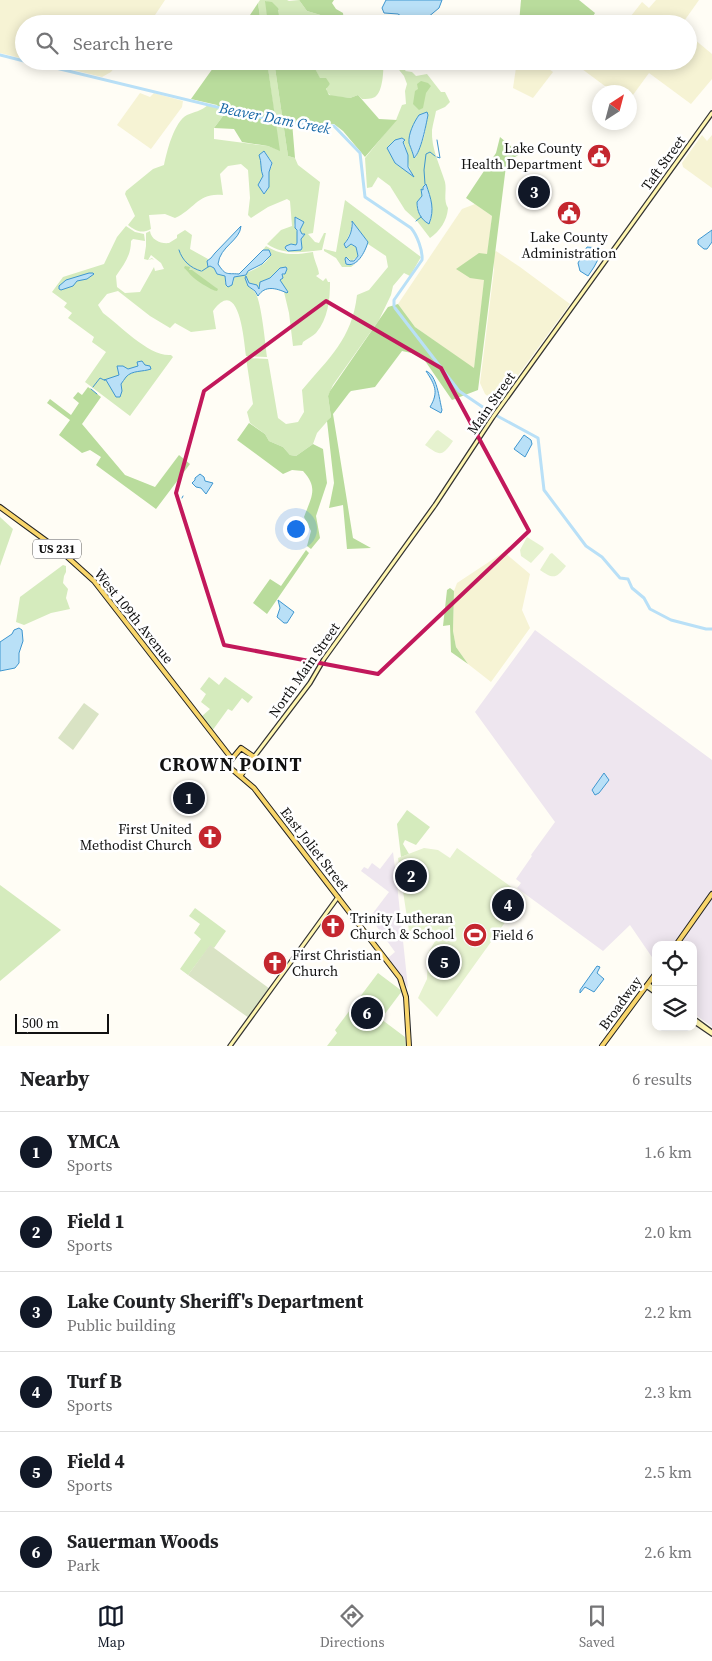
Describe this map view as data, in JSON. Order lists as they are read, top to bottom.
{
  "streets": {
    "main road": [
      "Taft Street",
      "Main Street",
      "US 231",
      "West 109th Avenue",
      "North Main Street",
      "East Joliet Street",
      "Broadway"
    ]
  },
  "crossings": [
    ["Taft Street", "Main Street"],
    ["Main Street", "North Main Street"],
    ["West 109th Avenue", "East Joliet Street"]
  ],
  "districts": ["CROWN POINT"],
  "water": ["Beaver Dam Creek"],
  "places": {
    "public building": ["Lake County Health Department", "Lake County Administration"],
    "church": ["First United Methodist Church", "Trinity Lutheran Church & School", "First Christian Church"],
    "sports": ["Field 6"]
  },
  "scale_bar": "500 m",
  "north": "top right",
  "page": {
    "search": "Search here",
    "pins": [
      "3",
      "1",
      "2",
      "4",
      "5",
      "6"
    ],
    "scale": "500 m",
    "heading": ["Nearby", "6 results"],
    "list": [
      {
        "mark": "1",
        "name": "YMCA",
        "note": "Sports",
        "value": "1.6 km"
      },
      {
        "mark": "2",
        "name": "Field 1",
        "note": "Sports",
        "value": "2.0 km"
      },
      {
        "mark": "3",
        "name": "Lake County Sheriff's Department",
        "note": "Public building",
        "value": "2.2 km"
      },
      {
        "mark": "4",
        "name": "Turf B",
        "note": "Sports",
        "value": "2.3 km"
      },
      {
        "mark": "5",
        "name": "Field 4",
        "note": "Sports",
        "value": "2.5 km"
      },
      {
        "mark": "6",
        "name": "Sauerman Woods",
        "note": "Park",
        "value": "2.6 km"
      }
    ],
    "nav": ["Map", "Directions", "Saved"]
  }
}
